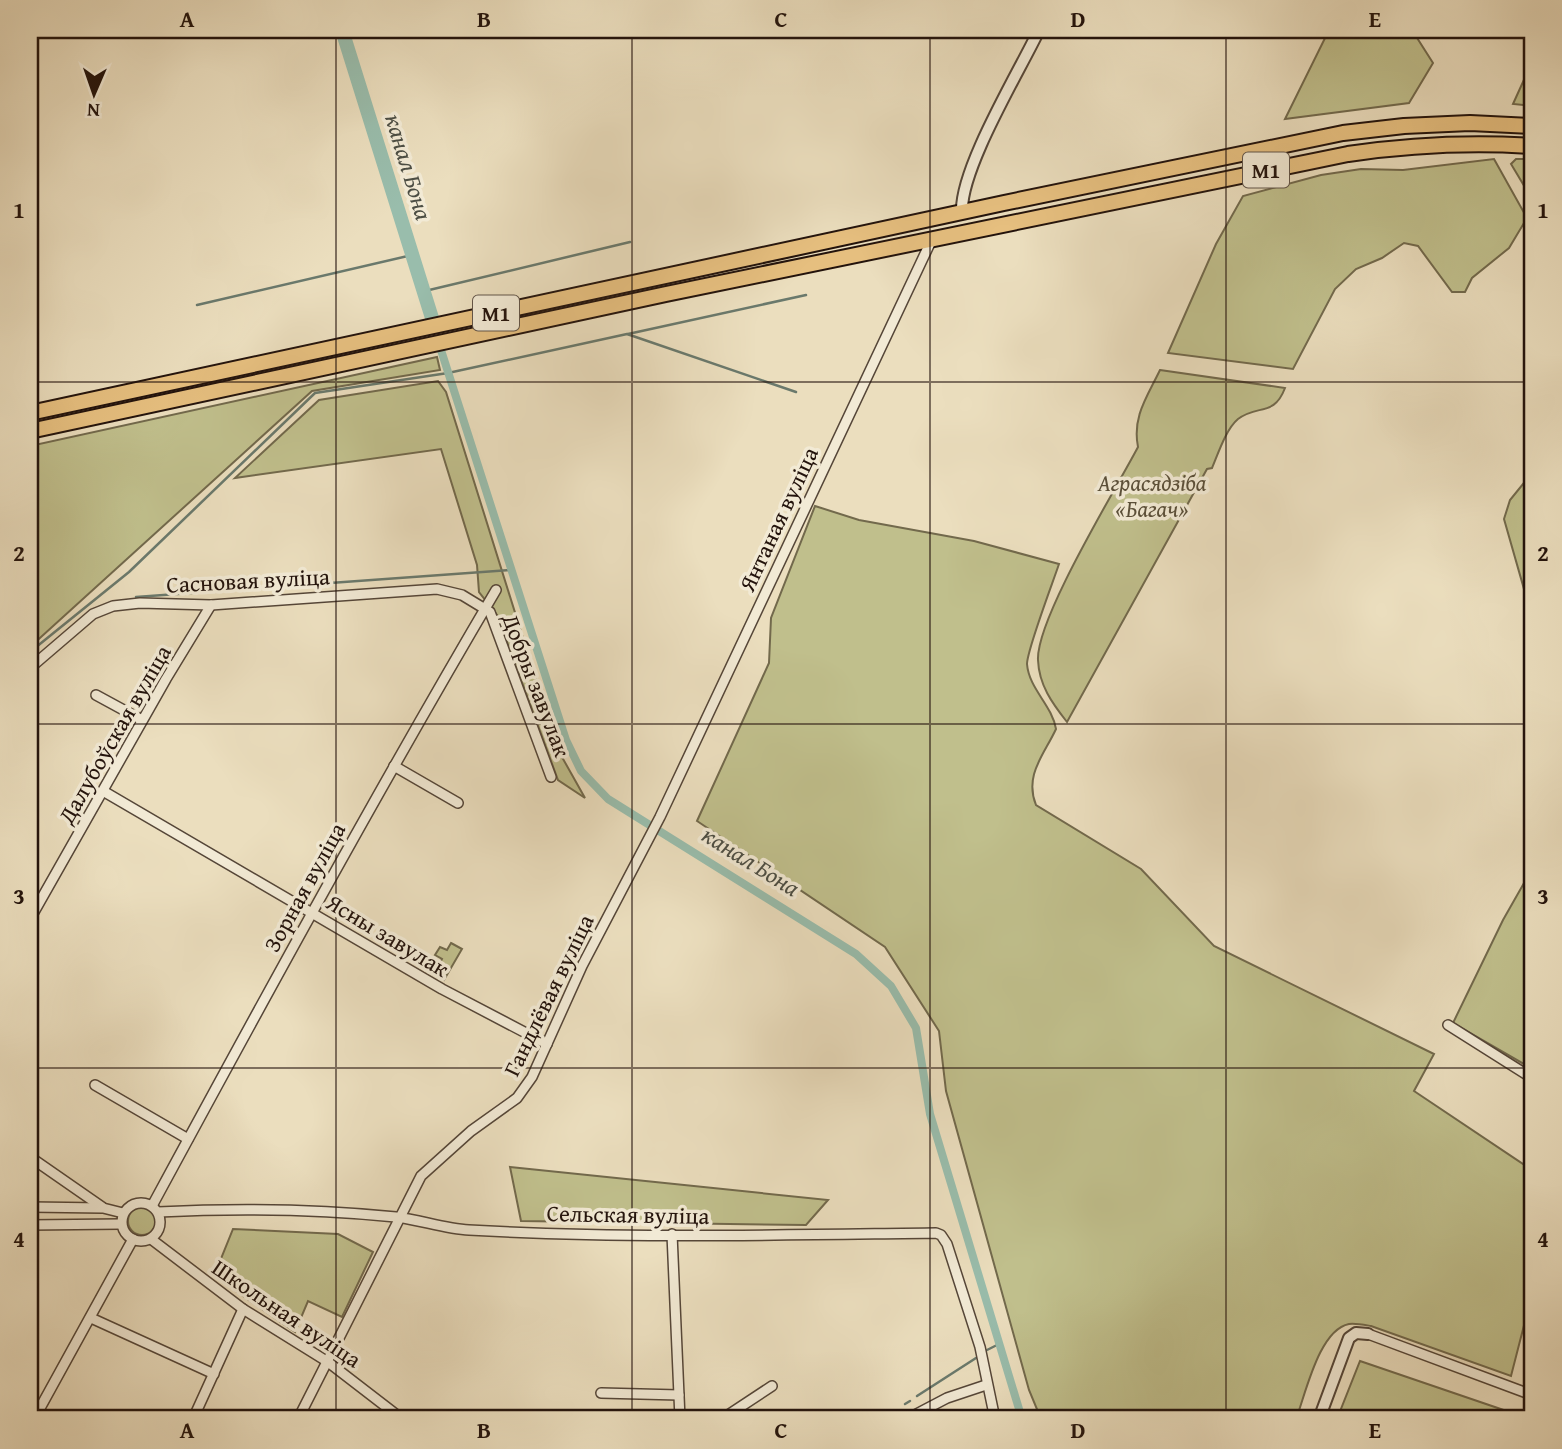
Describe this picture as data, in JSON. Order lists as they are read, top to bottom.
{
  "streets": {
    "highway": ["М1"],
    "street": [
      "Янтаная вуліца",
      "Сасновая вуліца",
      "Добры завулак",
      "Далубоўская вуліца",
      "Зорная вуліца",
      "Ясны завулак",
      "Гандлёвая вуліца",
      "Сельская вуліца",
      "Школьная вуліца"
    ]
  },
  "crossings": [
    ["М1", "Янтаная вуліца"],
    ["Янтаная вуліца", "Гандлёвая вуліца"],
    ["Сасновая вуліца", "Добры завулак"],
    ["Сасновая вуліца", "Далубоўская вуліца"],
    ["Сасновая вуліца", "Зорная вуліца"],
    ["Добры завулак", "Зорная вуліца"],
    ["Далубоўская вуліца", "Ясны завулак"],
    ["Зорная вуліца", "Ясны завулак"],
    ["Зорная вуліца", "Сельская вуліца"],
    ["Зорная вуліца", "Школьная вуліца"],
    ["Ясны завулак", "Гандлёвая вуліца"],
    ["Гандлёвая вуліца", "Сельская вуліца"],
    ["Гандлёвая вуліца", "Школьная вуліца"],
    ["Сельская вуліца", "Школьная вуліца"]
  ],
  "water": ["канал Бона"],
  "parks": ["Аграсядзіба «Багач»"],
  "north": "bottom",
  "grid": {
    "columns": [
      "A",
      "B",
      "C",
      "D",
      "E"
    ],
    "rows": [
      "1",
      "2",
      "3",
      "4"
    ]
  }
}
